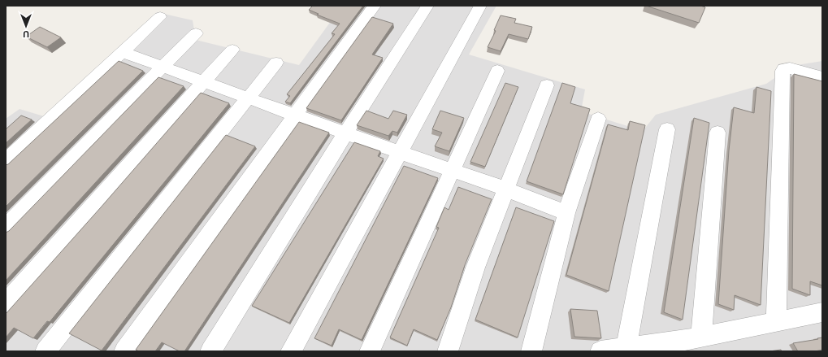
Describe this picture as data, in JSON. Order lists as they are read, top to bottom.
{
  "north": "bottom"
}
